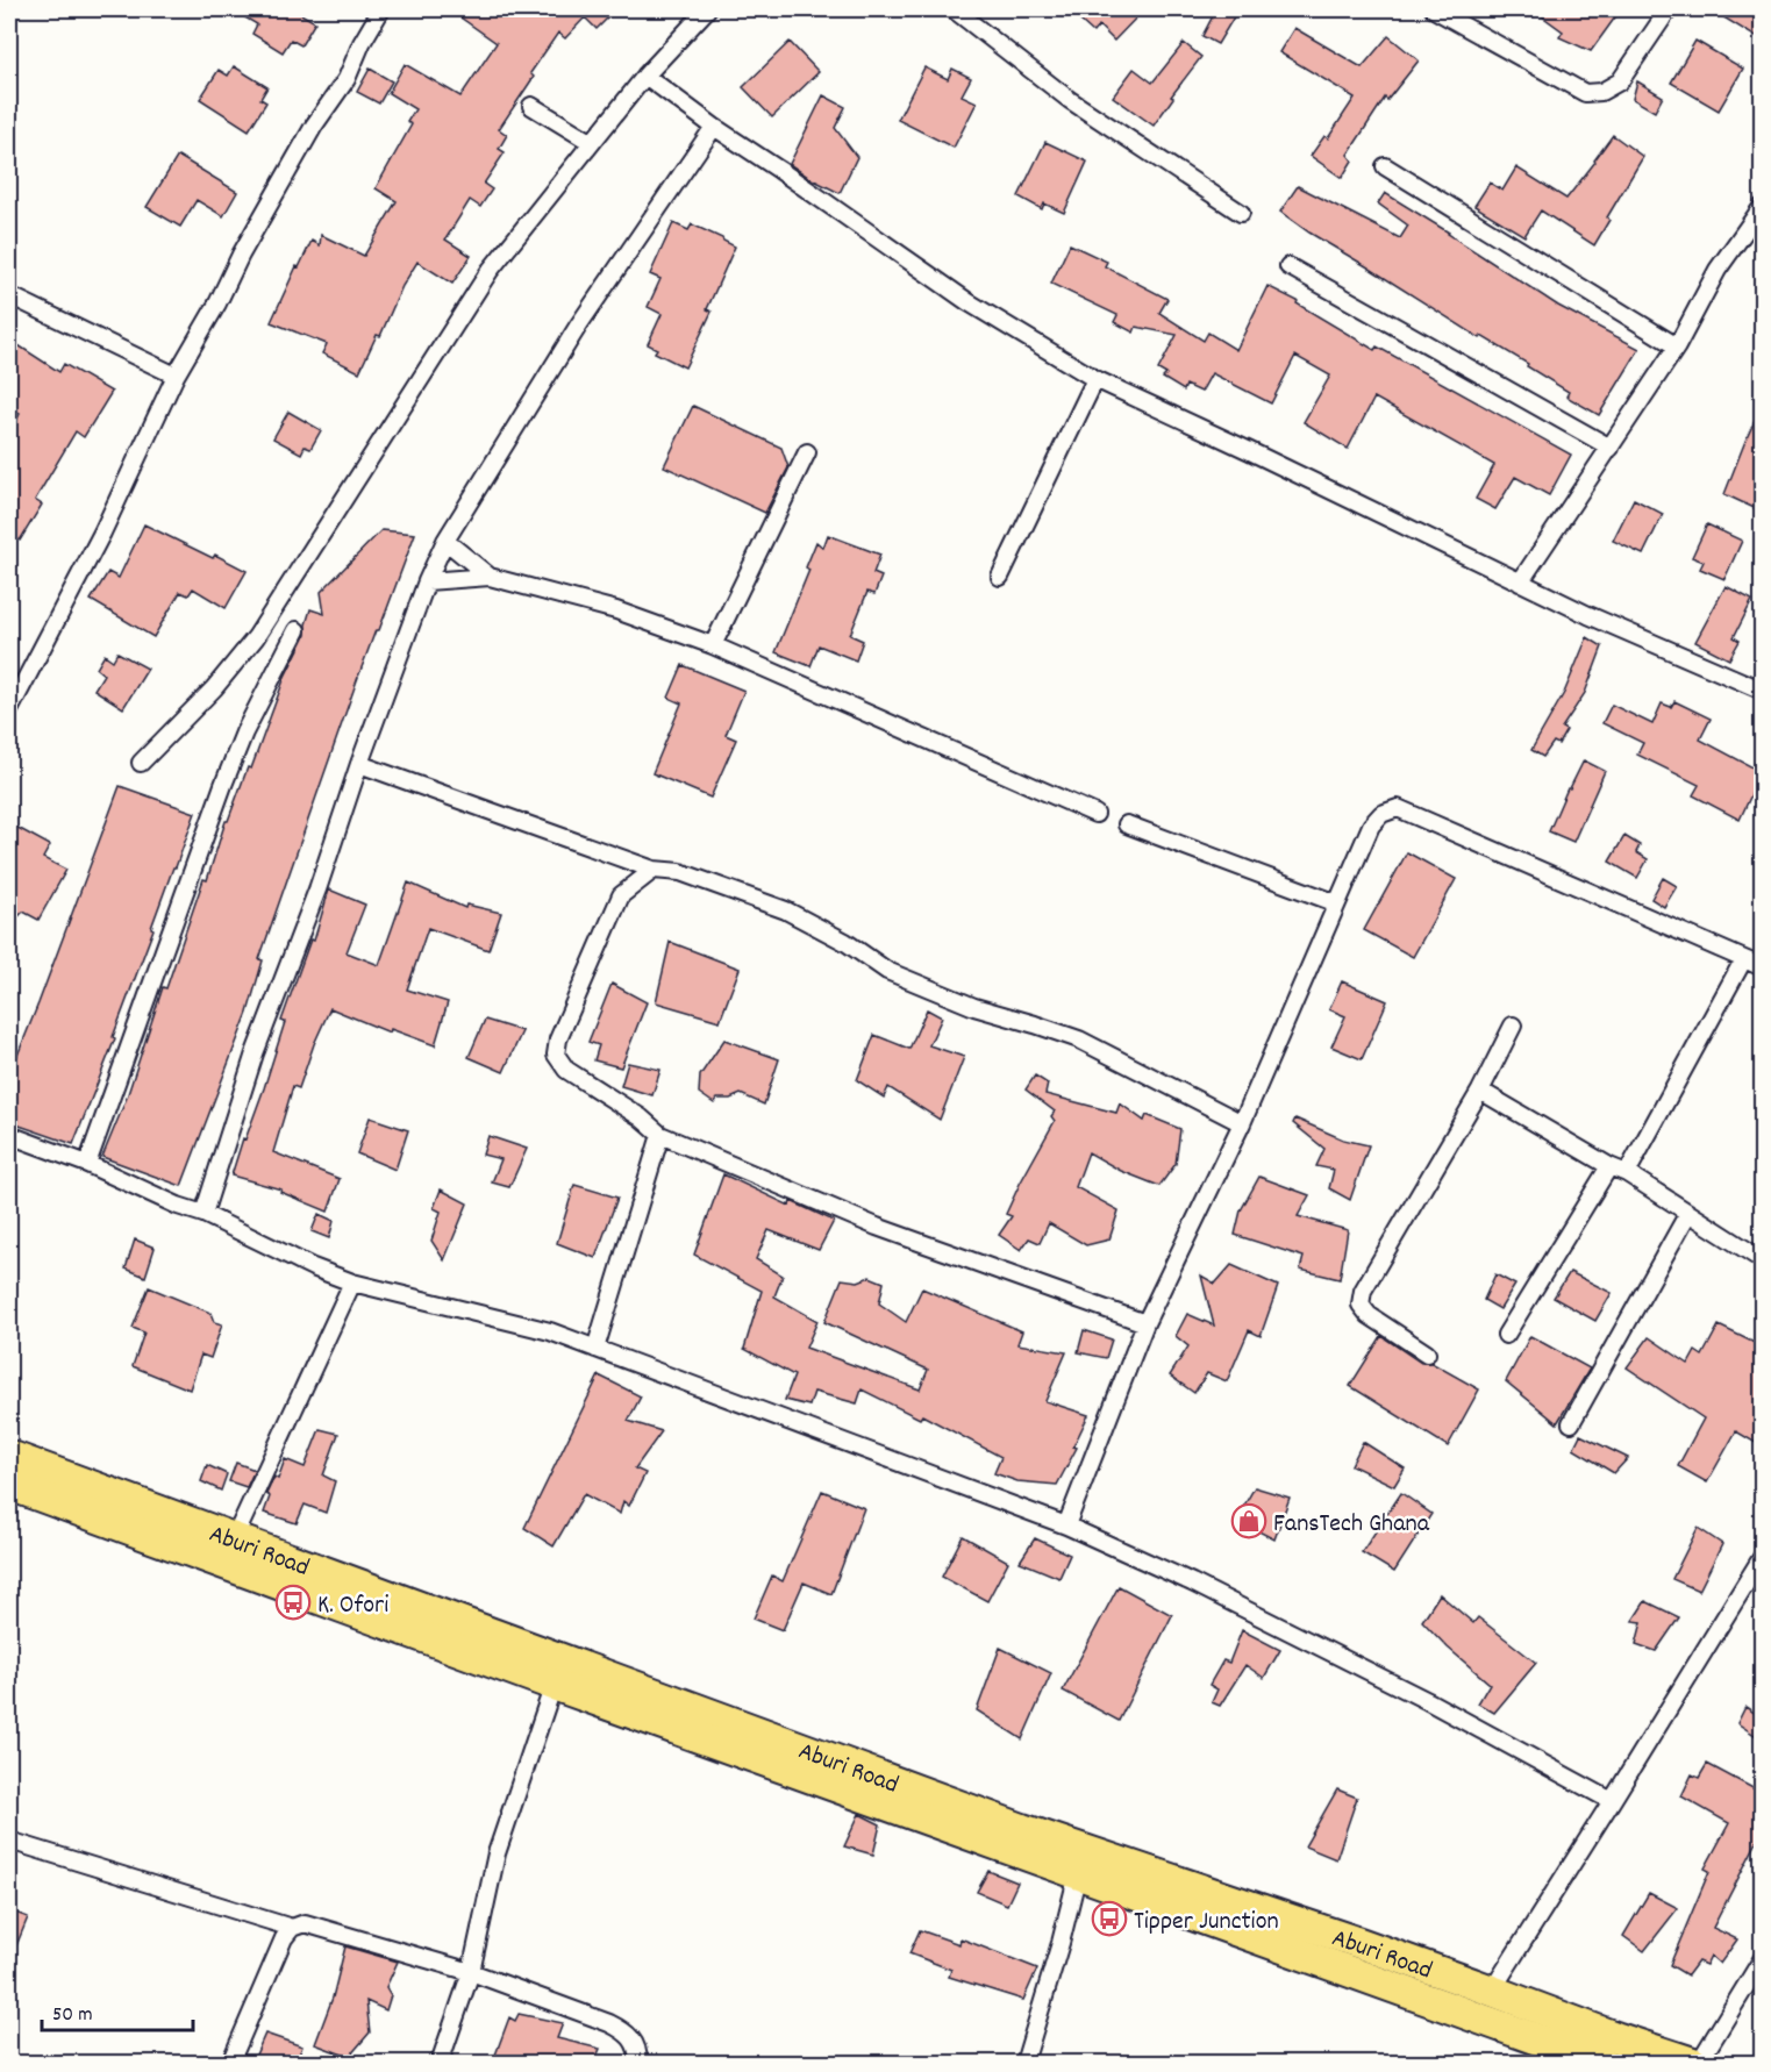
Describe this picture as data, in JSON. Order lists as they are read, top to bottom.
{
  "streets": {
    "highway": ["Aburi Road"]
  },
  "places": {
    "shop": ["FansTech Ghana"],
    "bus stop": ["K. Ofori", "Tipper Junction"]
  },
  "scale_bar": "50 m"
}
